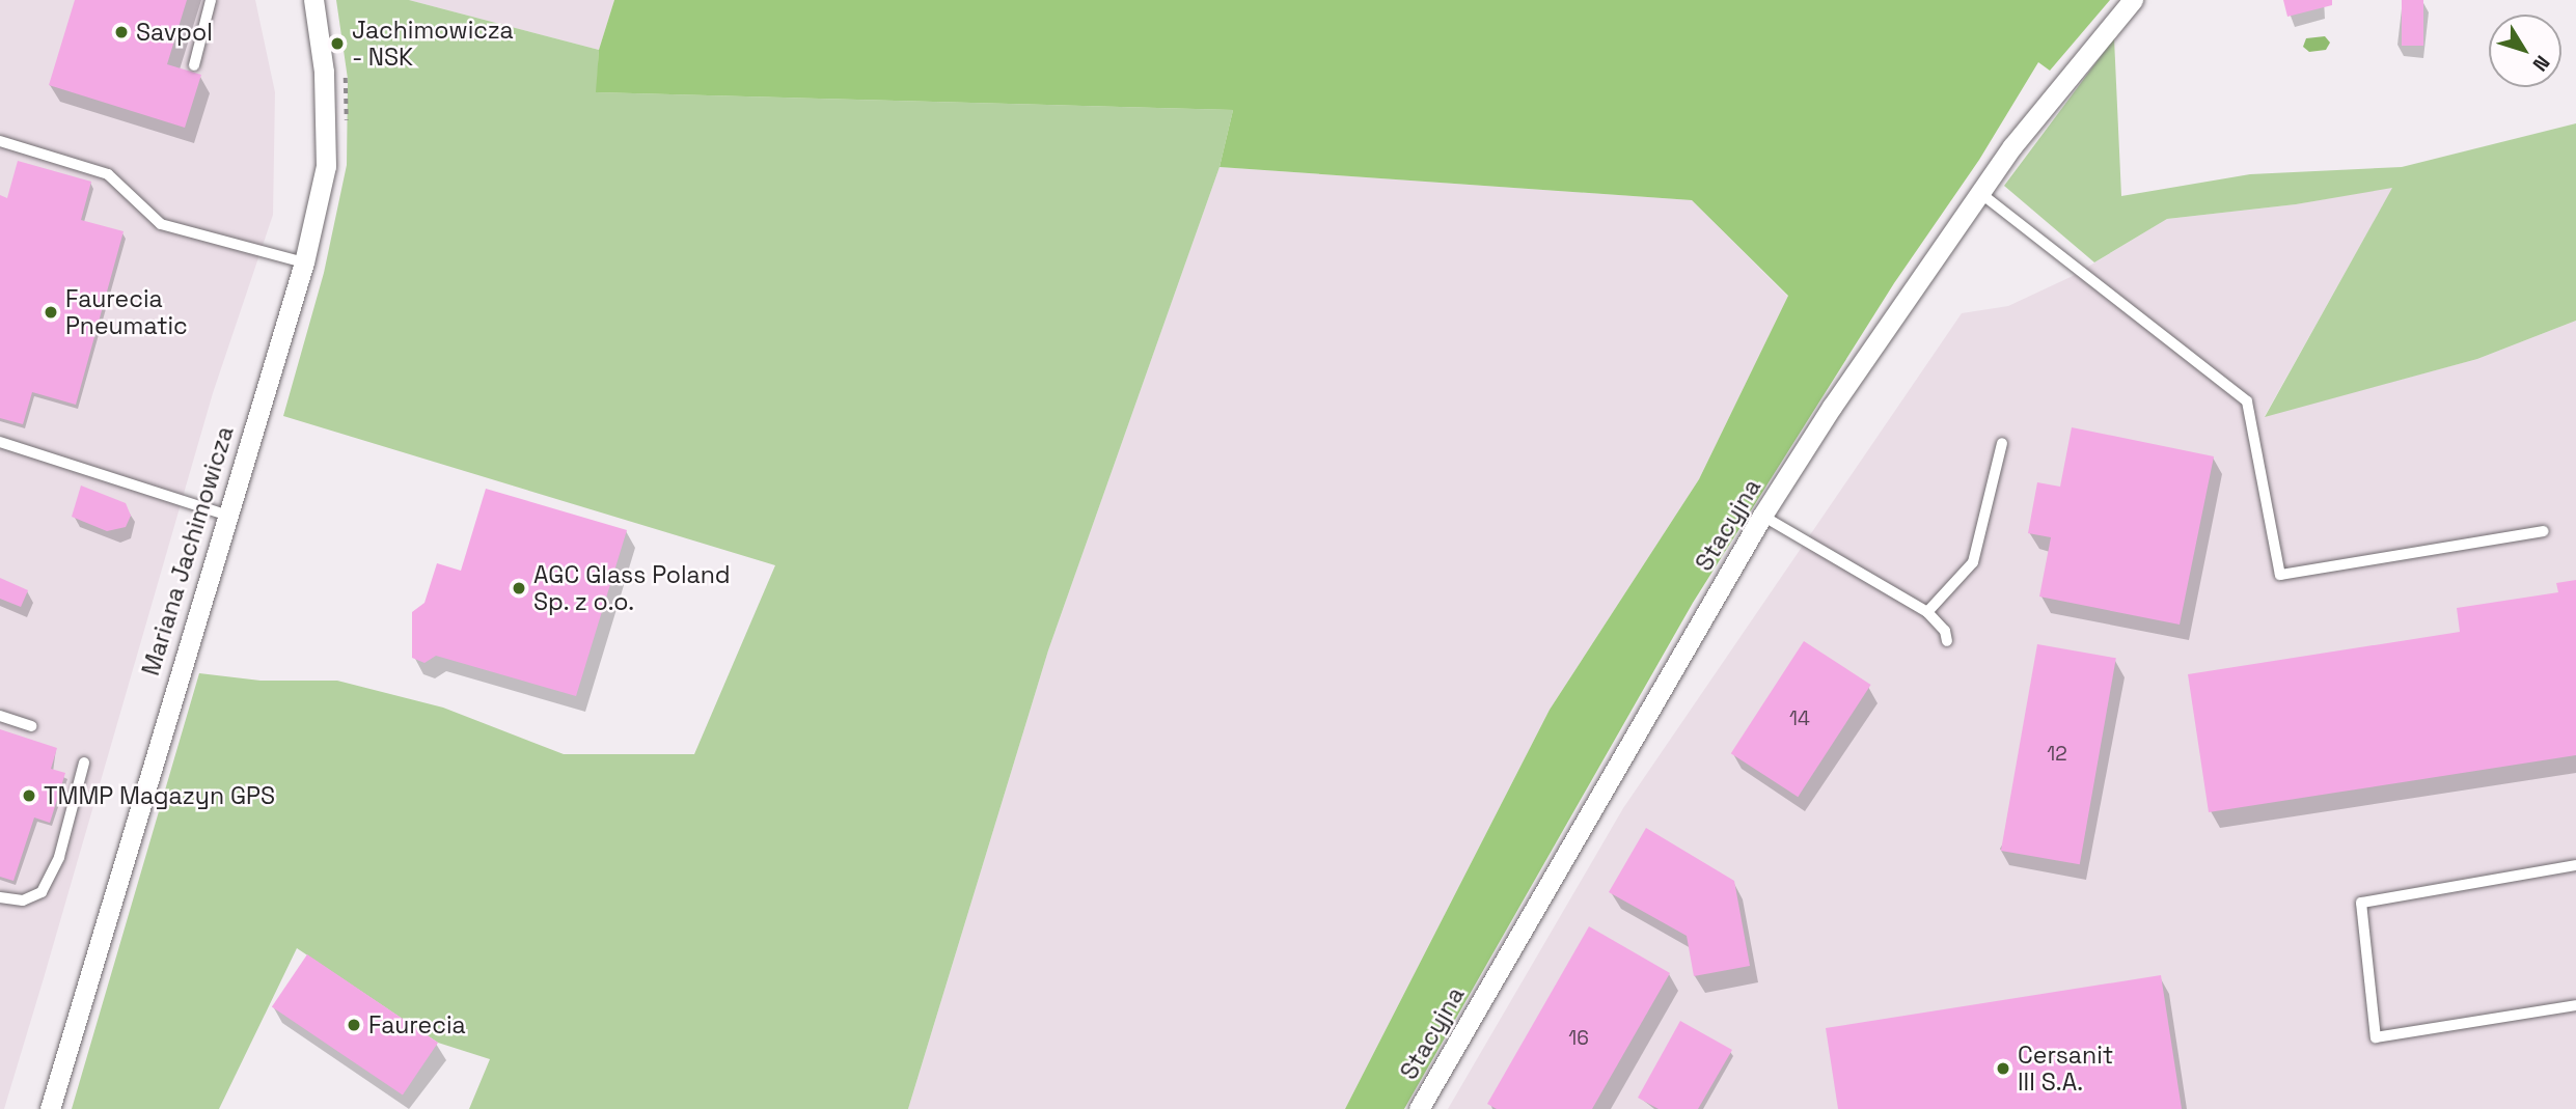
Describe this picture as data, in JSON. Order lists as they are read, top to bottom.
{
  "streets": {
    "street": ["Stacyjna", "Mariana Jachimowicza"]
  },
  "places": [
    "Savpol",
    "Jachimowicza - NSK",
    "Faurecia Pneumatic",
    "AGC Glass Poland Sp. z o.o.",
    "TMMP Magazyn GPS",
    "Faurecia",
    "Cersanit III S.A."
  ],
  "house_numbers": ["14", "12", "16"],
  "north": "bottom right"
}
